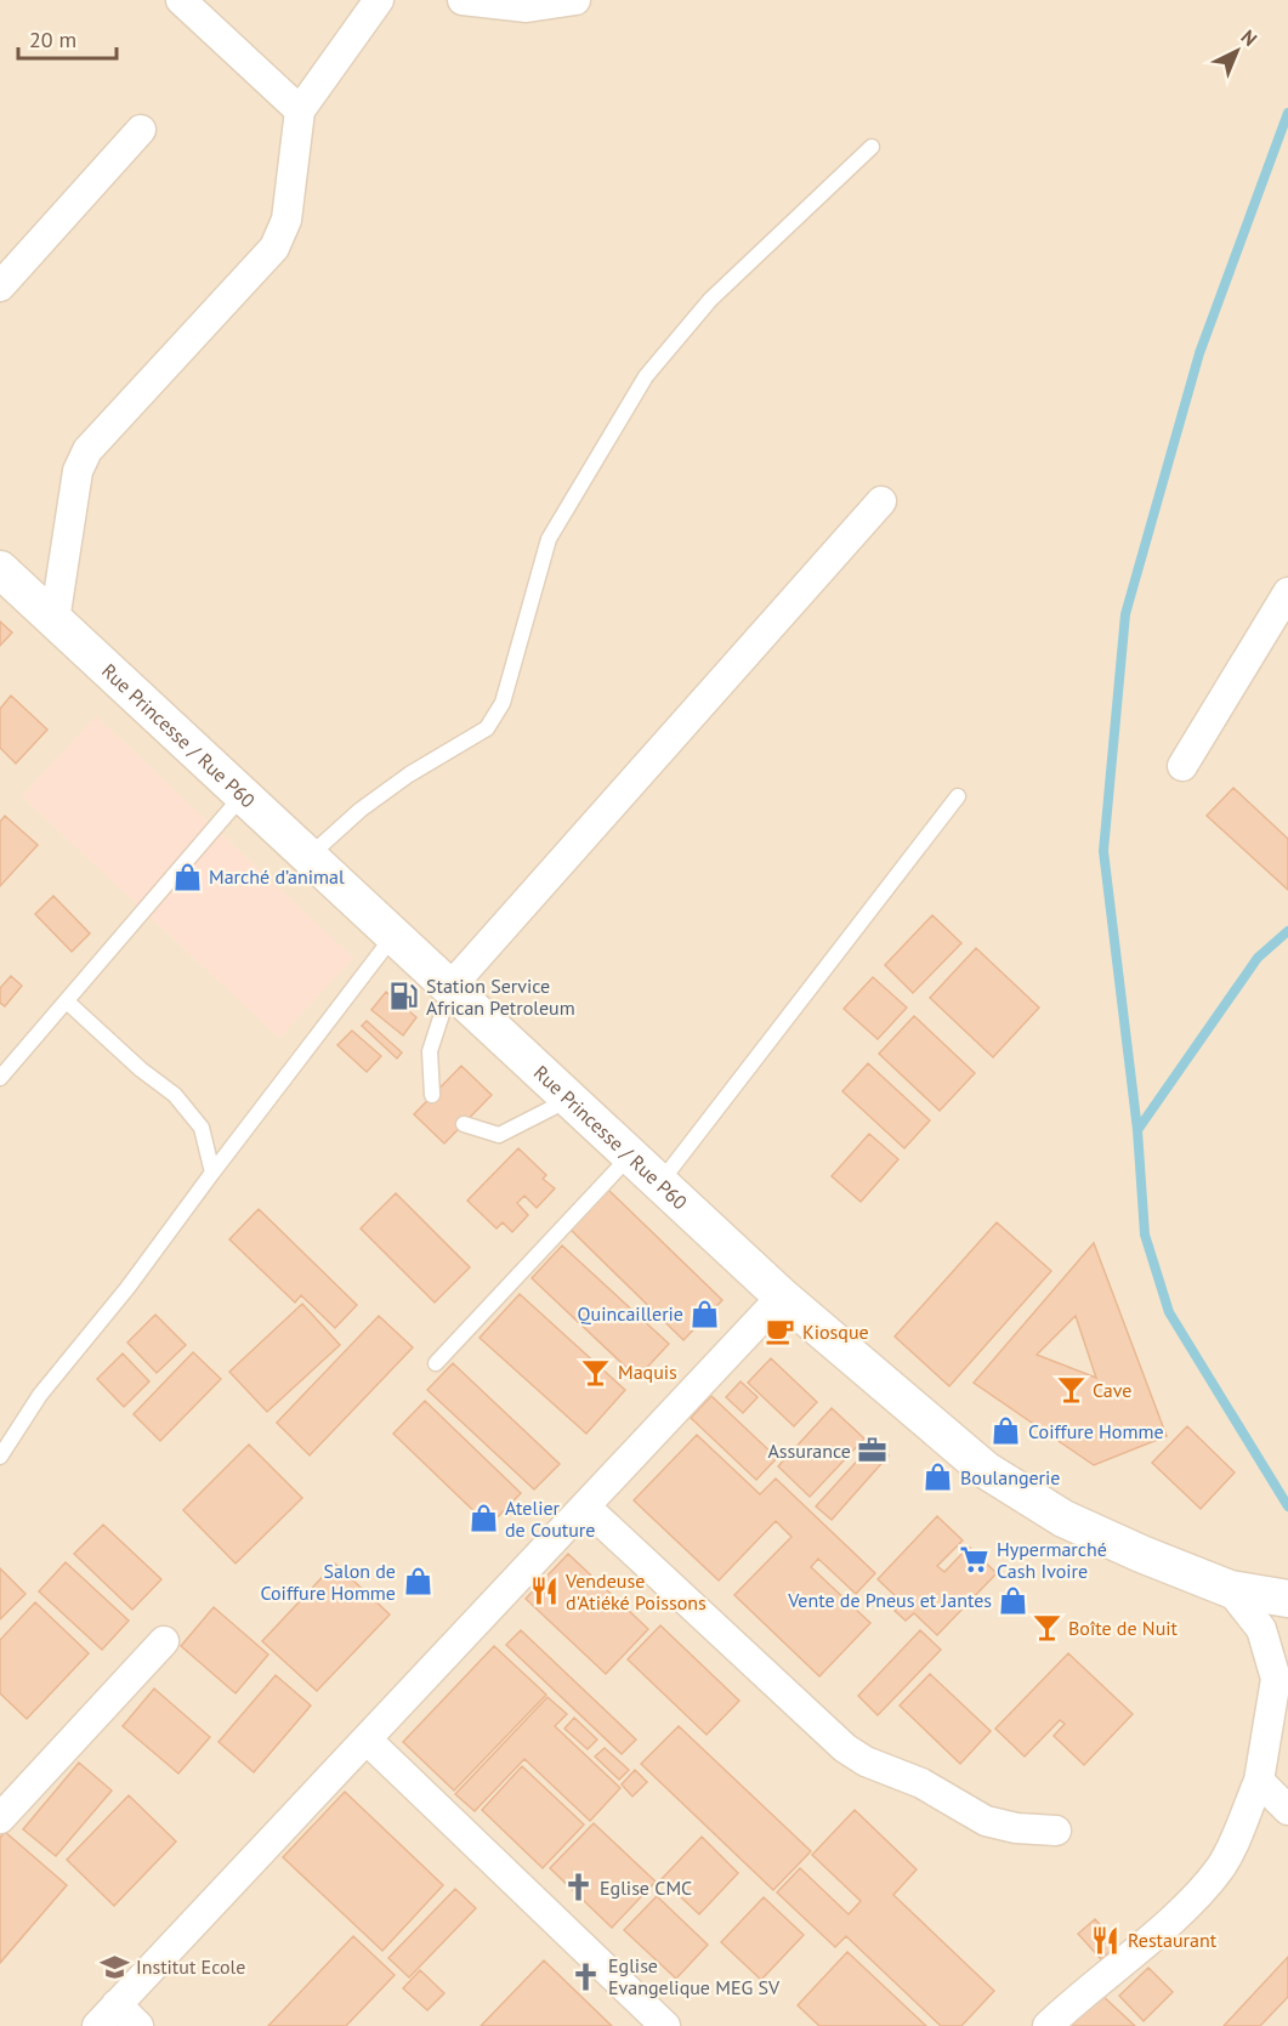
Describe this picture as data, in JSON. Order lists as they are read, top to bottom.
{
  "streets": {
    "street": ["Rue Princesse / Rue P60"]
  },
  "places": {
    "shop": [
      "Marché d’animal",
      "Quincaillerie",
      "Coiffure Homme",
      "Boulangerie",
      "Atelier de Couture",
      "Salon de Coiffure Homme",
      "Vente de Pneus et Jantes"
    ],
    "fuel station": ["Station Service African Petroleum"],
    "cafe": ["Kiosque"],
    "bar": ["Maquis", "Cave", "Boîte de Nuit"],
    "office": ["Assurance"],
    "supermarket": ["Hypermarché Cash Ivoire"],
    "restaurant": ["Vendeuse d'Atiéké Poissons", "Restaurant"],
    "church": ["Eglise CMC", "Eglise Evangelique MEG SV"],
    "school or university": ["Institut Ecole"]
  },
  "scale_bar": "20 m",
  "north": "top right"
}
